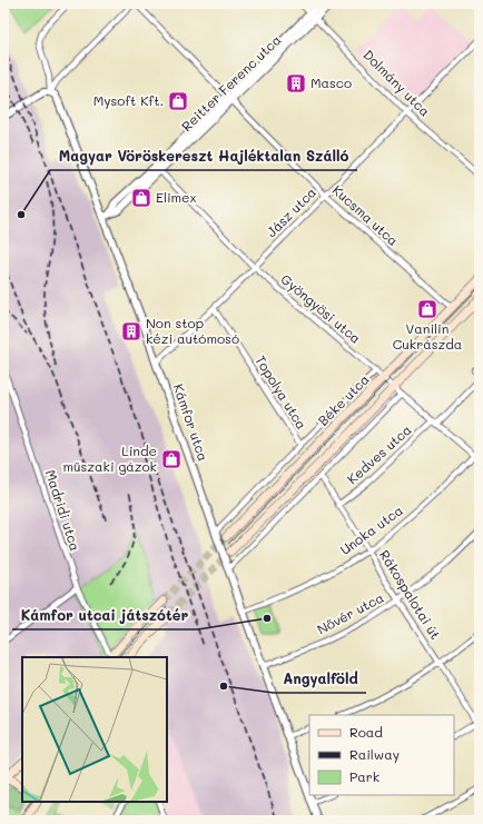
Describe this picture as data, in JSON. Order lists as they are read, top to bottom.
{
  "streets": {
    "main road": ["Béke utca"],
    "street": [
      "Reitter Ferenc utca",
      "Dolmány utca",
      "Jász utca",
      "Kucsma utca",
      "Gyöngyösi utca",
      "Topolya utca",
      "Kámfor utca",
      "Kedves utca",
      "Madridi utca",
      "Unoka utca",
      "Rákospalotai út",
      "Nővér utca"
    ]
  },
  "crossings": [
    ["Reitter Ferenc utca", "Dolmány utca"],
    ["Reitter Ferenc utca", "Kucsma utca"],
    ["Reitter Ferenc utca", "Gyöngyösi utca"],
    ["Reitter Ferenc utca", "Kámfor utca"],
    ["Dolmány utca", "Jász utca"],
    ["Jász utca", "Kucsma utca"],
    ["Jász utca", "Gyöngyösi utca"],
    ["Jász utca", "Topolya utca"],
    ["Jász utca", "Kámfor utca"],
    ["Kucsma utca", "Béke utca"],
    ["Gyöngyösi utca", "Béke utca"],
    ["Gyöngyösi utca", "Kedves utca"],
    ["Gyöngyösi utca", "Unoka utca"],
    ["Topolya utca", "Béke utca"],
    ["Béke utca", "Kámfor utca"],
    ["Kámfor utca", "Unoka utca"],
    ["Kámfor utca", "Nővér utca"],
    ["Kedves utca", "Rákospalotai út"],
    ["Unoka utca", "Rákospalotai út"],
    ["Rákospalotai út", "Nővér utca"]
  ],
  "places": {
    "building": ["Masco", "Non stop kézi autómosó"],
    "shop": [
      "Mysoft Kft.",
      "Elimex",
      "Vanilin Cukrászda",
      "Linde műszaki gázok"
    ],
    "other": ["Magyar Vöröskereszt Hajléktalan Szálló", "Kámfor utcai játszótér", "Angyalföld"]
  },
  "legend": ["Road", "Railway", "Park"]
}
